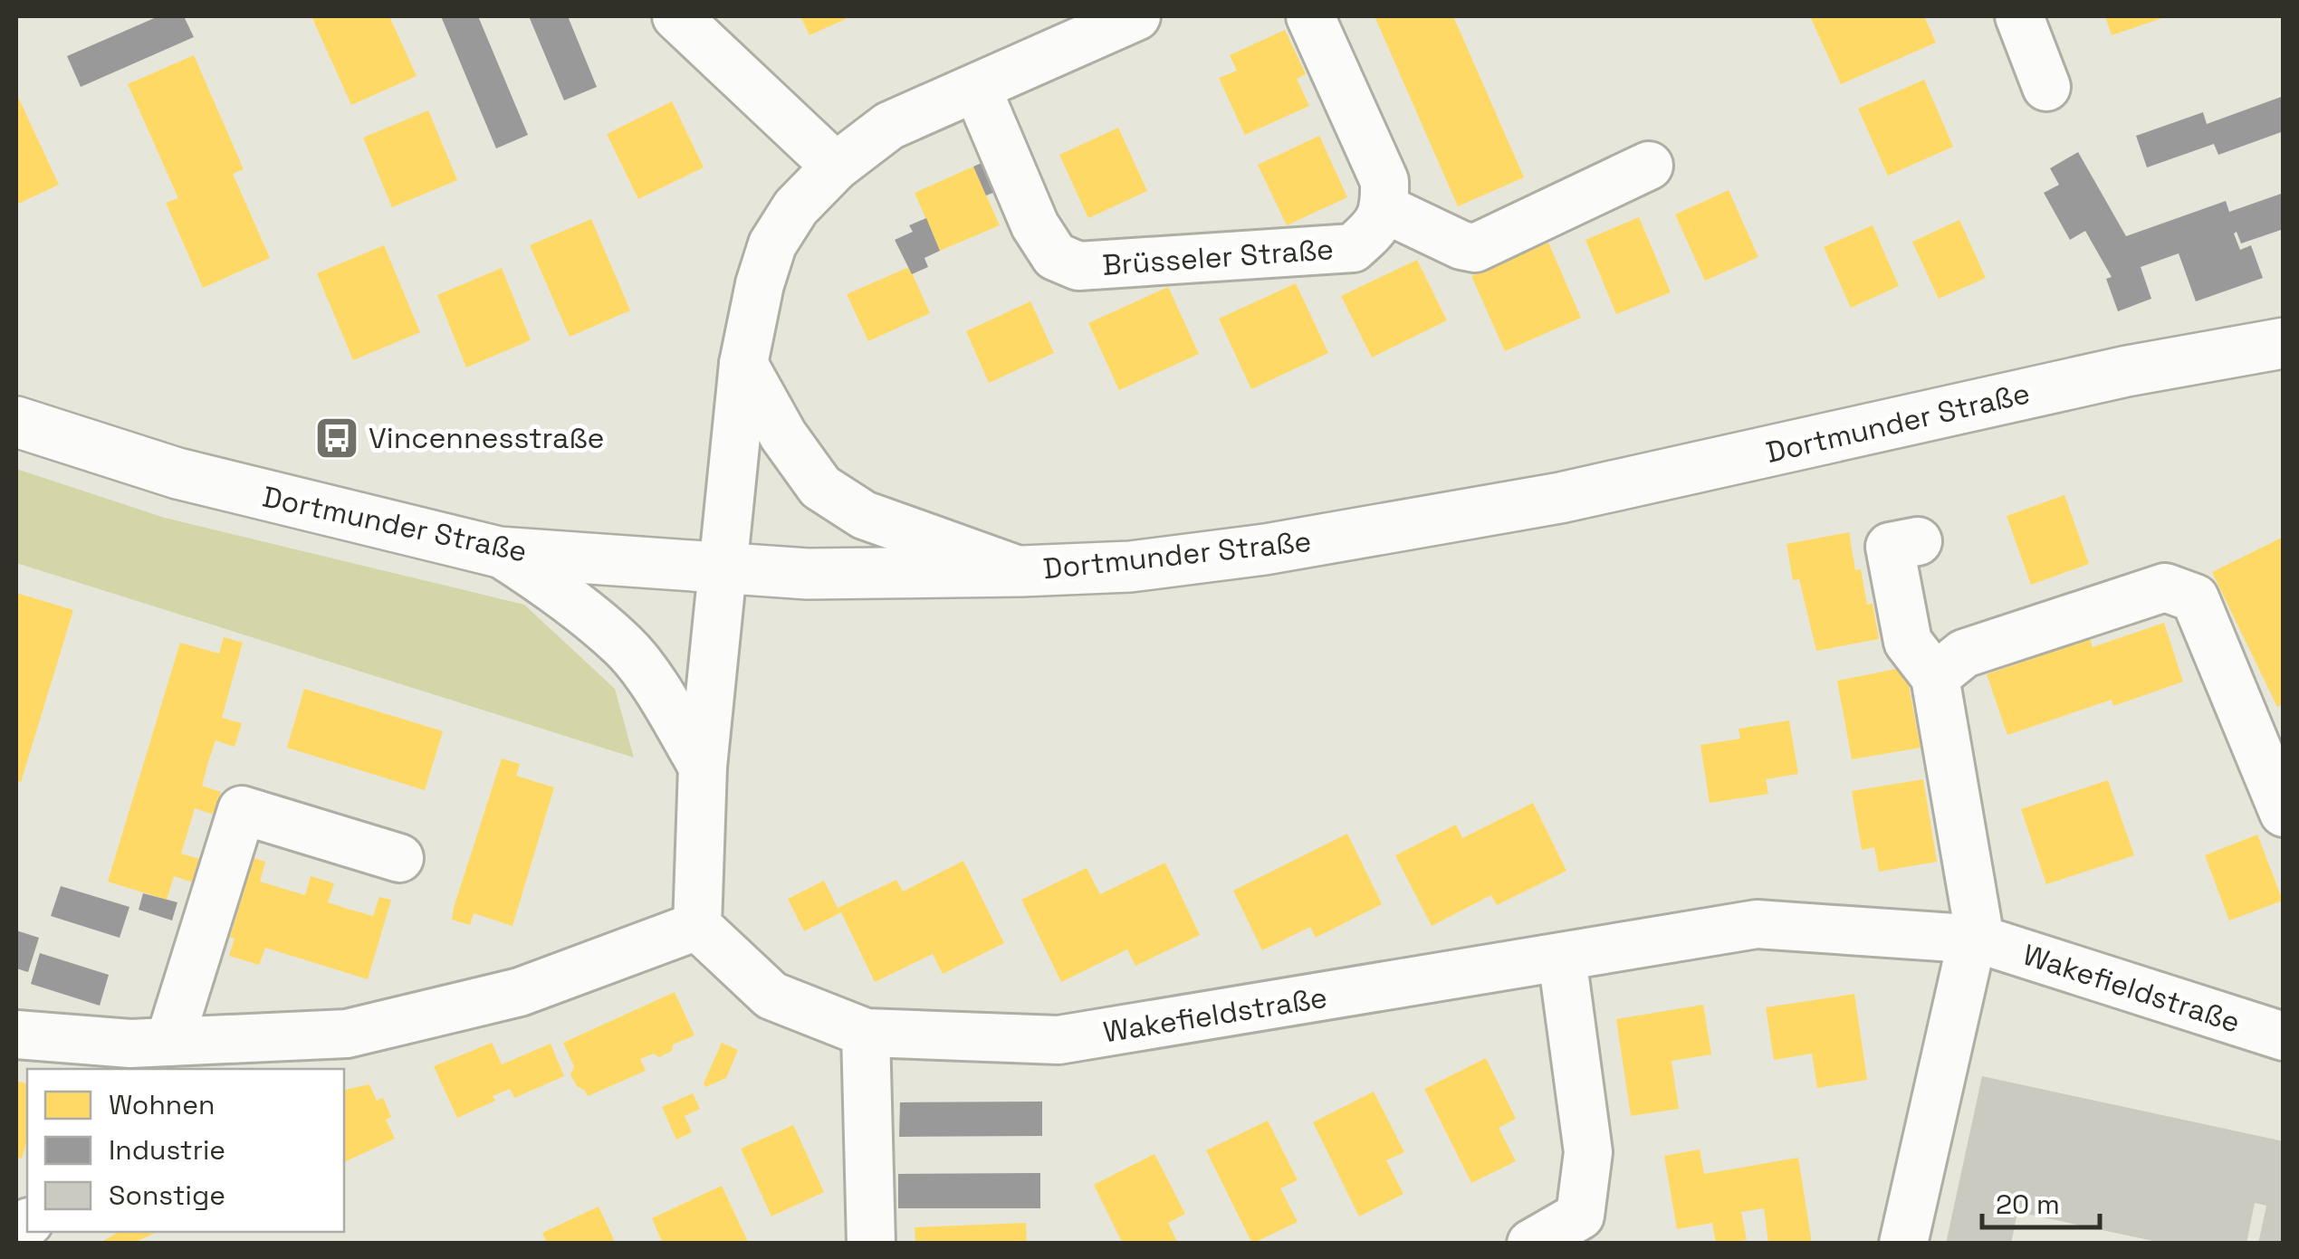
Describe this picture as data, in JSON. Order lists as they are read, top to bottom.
{
  "streets": {
    "main road": ["Dortmunder Straße"],
    "street": ["Brüsseler Straße", "Wakefieldstraße"]
  },
  "places": {
    "bus stop": ["Vincennesstraße"]
  },
  "legend": ["Wohnen", "Industrie", "Sonstige"],
  "scale_bar": "20 m"
}
